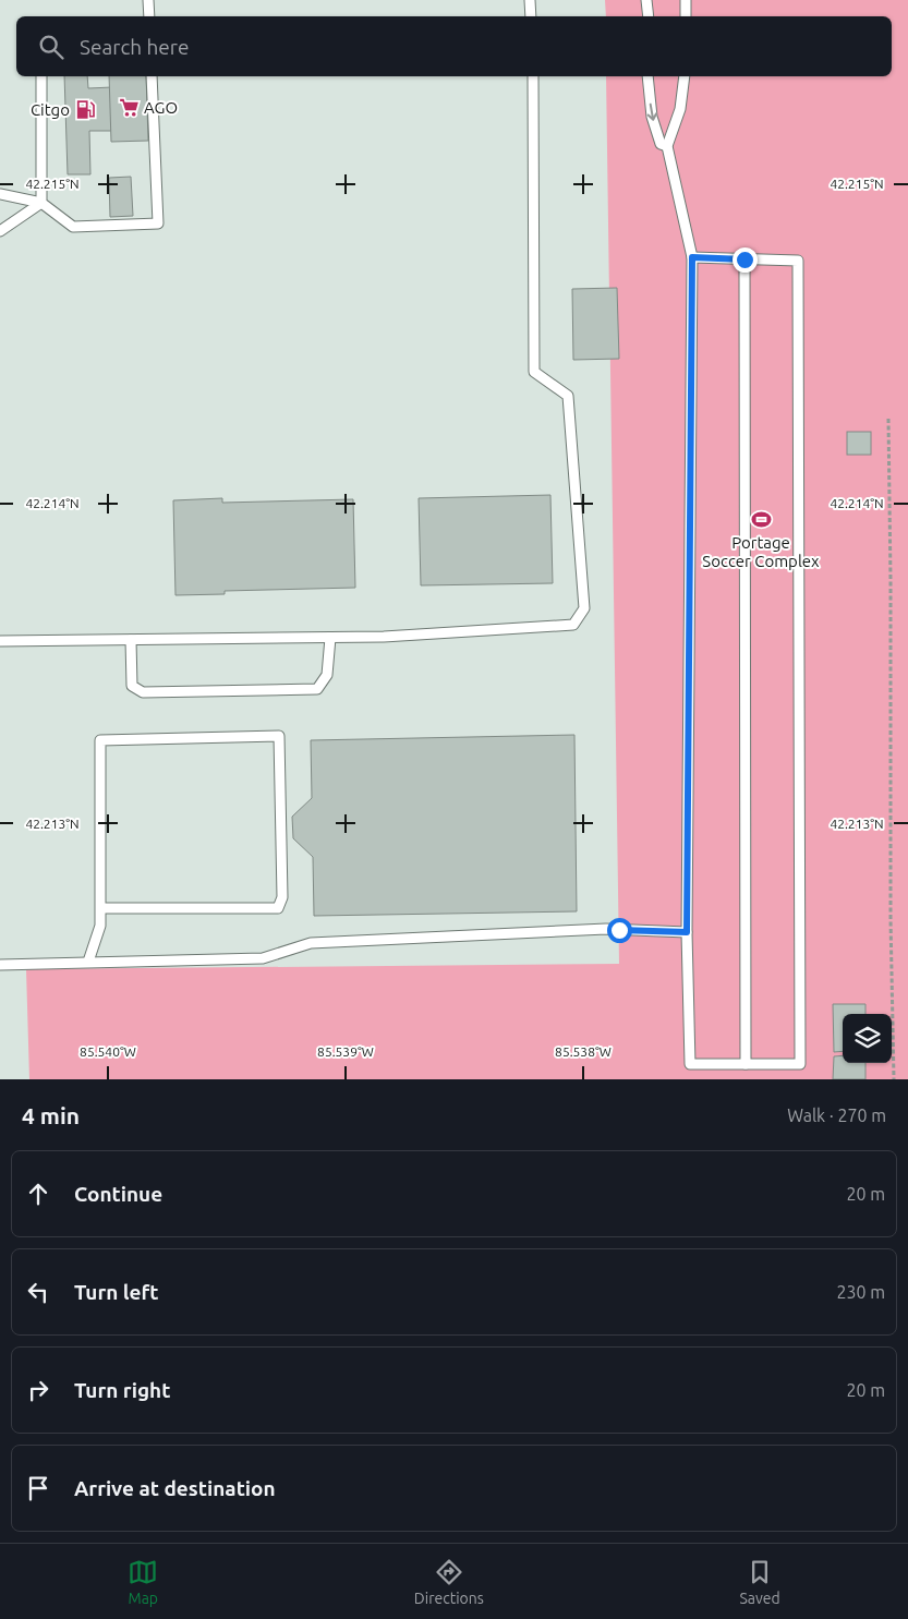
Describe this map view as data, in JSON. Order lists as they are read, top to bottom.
{
  "places": {
    "supermarket": ["AGO"],
    "fuel station": ["Citgo"],
    "sports": ["Portage Soccer Complex"]
  },
  "page": {
    "search": "Search here",
    "heading": ["4 min", "Walk · 270 m"],
    "list": [
      ["Continue", "20 m"],
      ["Turn left", "230 m"],
      ["Turn right", "20 m"],
      "Arrive at destination"
    ],
    "nav": ["Map", "Directions", "Saved"]
  },
  "coordinates": [
    "42.215°N",
    "42.214°N",
    "42.213°N",
    "85.540°W",
    "85.539°W",
    "85.538°W"
  ]
}
